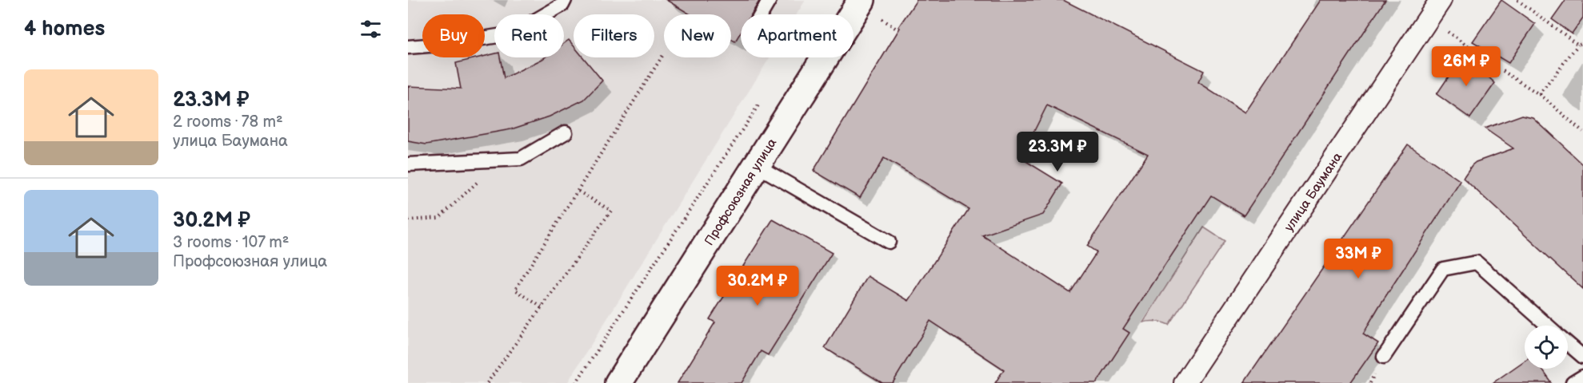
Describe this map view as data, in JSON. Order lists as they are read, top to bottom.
{
  "streets": {
    "street": ["Профсоюзная улица", "улица Баумана"]
  },
  "page": {
    "heading": "4 homes",
    "chip": [
      "Buy",
      "Rent",
      "Filters",
      "New",
      "Apartment"
    ],
    "price": [
      "26M ₽",
      "23.3M ₽",
      "33M ₽",
      "30.2M ₽"
    ],
    "list": [
      {
        "name": "23.3M ₽",
        "note": "2 rooms · 78 m² · улица Баумана"
      },
      {
        "name": "30.2M ₽",
        "note": "3 rooms · 107 m² · Профсоюзная улица"
      }
    ]
  }
}
